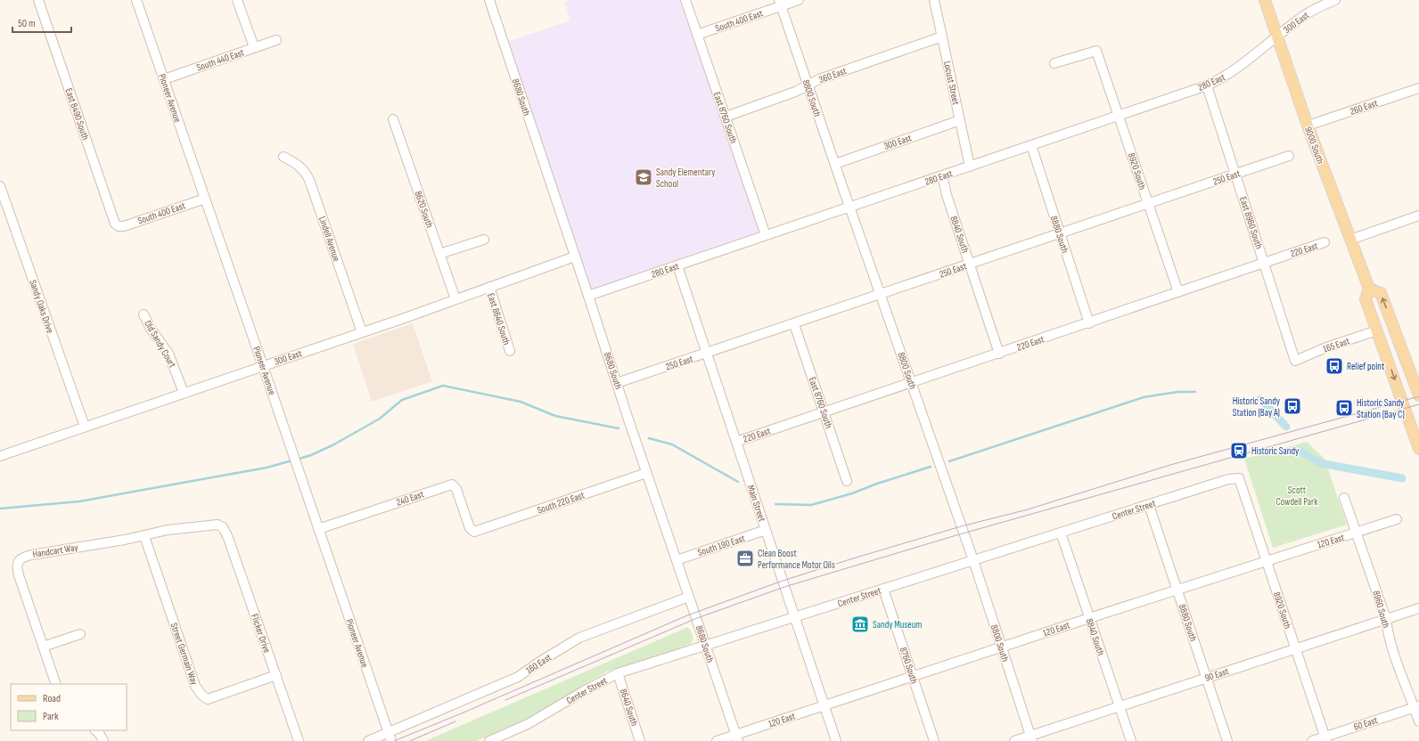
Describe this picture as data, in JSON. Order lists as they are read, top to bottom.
{
  "streets": {
    "main road": ["9000 South"],
    "street": [
      "South 400 East",
      "300 East",
      "South 440 East",
      "360 East",
      "280 East",
      "Locust Street",
      "8680 South",
      "Pioneer Avenue",
      "8800 South",
      "260 East",
      "East 8490 South",
      "East 8760 South",
      "8920 South",
      "250 East",
      "8620 South",
      "East 8960 South",
      "8840 South",
      "8880 South",
      "Lindell Avenue",
      "220 East",
      "Sandy Oaks Drive",
      "East 8640 South",
      "Old Sandy Court",
      "165 East",
      "240 East",
      "South 220 East",
      "Main Street",
      "Center Street",
      "120 East",
      "South 190 East",
      "Handcart Way",
      "8960 South",
      "Flicker Drive",
      "Street Germain Way",
      "160 East",
      "8760 South",
      "90 East",
      "8640 South",
      "60 East"
    ]
  },
  "crossings": [
    ["South 400 East", "Pioneer Avenue"],
    ["South 400 East", "8800 South"],
    ["South 400 East", "East 8490 South"],
    ["South 400 East", "East 8760 South"],
    ["300 East", "280 East"],
    ["300 East", "Locust Street"],
    ["300 East", "8680 South"],
    ["300 East", "Pioneer Avenue"],
    ["300 East", "8800 South"],
    ["300 East", "9000 South"],
    ["300 East", "8620 South"],
    ["300 East", "Lindell Avenue"],
    ["300 East", "Sandy Oaks Drive"],
    ["300 East", "East 8640 South"],
    ["300 East", "Old Sandy Court"],
    ["South 440 East", "Pioneer Avenue"],
    ["360 East", "Locust Street"],
    ["360 East", "8800 South"],
    ["360 East", "East 8760 South"],
    ["280 East", "Locust Street"],
    ["280 East", "8680 South"],
    ["280 East", "8800 South"],
    ["280 East", "East 8760 South"],
    ["280 East", "9000 South"],
    ["280 East", "8920 South"],
    ["280 East", "East 8960 South"],
    ["280 East", "8840 South"],
    ["280 East", "8880 South"],
    ["280 East", "Main Street"],
    ["8680 South", "250 East"],
    ["8680 South", "South 220 East"],
    ["8680 South", "Center Street"],
    ["8680 South", "120 East"],
    ["8680 South", "South 190 East"],
    ["8680 South", "160 East"],
    ["Pioneer Avenue", "240 East"],
    ["Pioneer Avenue", "160 East"],
    ["8800 South", "250 East"],
    ["8800 South", "220 East"],
    ["8800 South", "Center Street"],
    ["8800 South", "120 East"],
    ["8800 South", "90 East"],
    ["260 East", "9000 South"],
    ["East 8760 South", "250 East"],
    ["East 8760 South", "220 East"],
    ["9000 South", "165 East"],
    ["8920 South", "250 East"],
    ["8920 South", "220 East"],
    ["8920 South", "Center Street"],
    ["8920 South", "120 East"],
    ["8920 South", "90 East"],
    ["8920 South", "60 East"],
    ["250 East", "East 8960 South"],
    ["250 East", "8840 South"],
    ["250 East", "8880 South"],
    ["250 East", "Main Street"],
    ["East 8960 South", "220 East"],
    ["East 8960 South", "165 East"],
    ["8840 South", "220 East"],
    ["8840 South", "Center Street"],
    ["8840 South", "120 East"],
    ["8840 South", "90 East"],
    ["8880 South", "220 East"],
    ["8880 South", "Center Street"],
    ["8880 South", "120 East"],
    ["8880 South", "90 East"],
    ["220 East", "Main Street"],
    ["240 East", "South 220 East"],
    ["Main Street", "Center Street"],
    ["Main Street", "120 East"],
    ["Main Street", "South 190 East"],
    ["Center Street", "8760 South"],
    ["Center Street", "8640 South"],
    ["120 East", "8960 South"],
    ["120 East", "8760 South"],
    ["Handcart Way", "Flicker Drive"],
    ["Handcart Way", "Street Germain Way"],
    ["8960 South", "90 East"],
    ["8960 South", "60 East"],
    ["Flicker Drive", "Street Germain Way"]
  ],
  "parks": ["Scott Cowdell Park"],
  "places": {
    "school or university": ["Sandy Elementary School"],
    "bus stop": ["Relief point", "Historic Sandy Station (Bay A)", "Historic Sandy Station (Bay C)"],
    "station": ["Historic Sandy"],
    "office": ["Clean Boost Performance Motor Oils"],
    "museum": ["Sandy Museum"]
  },
  "legend": ["Road", "Park"],
  "scale_bar": "50 m"
}
